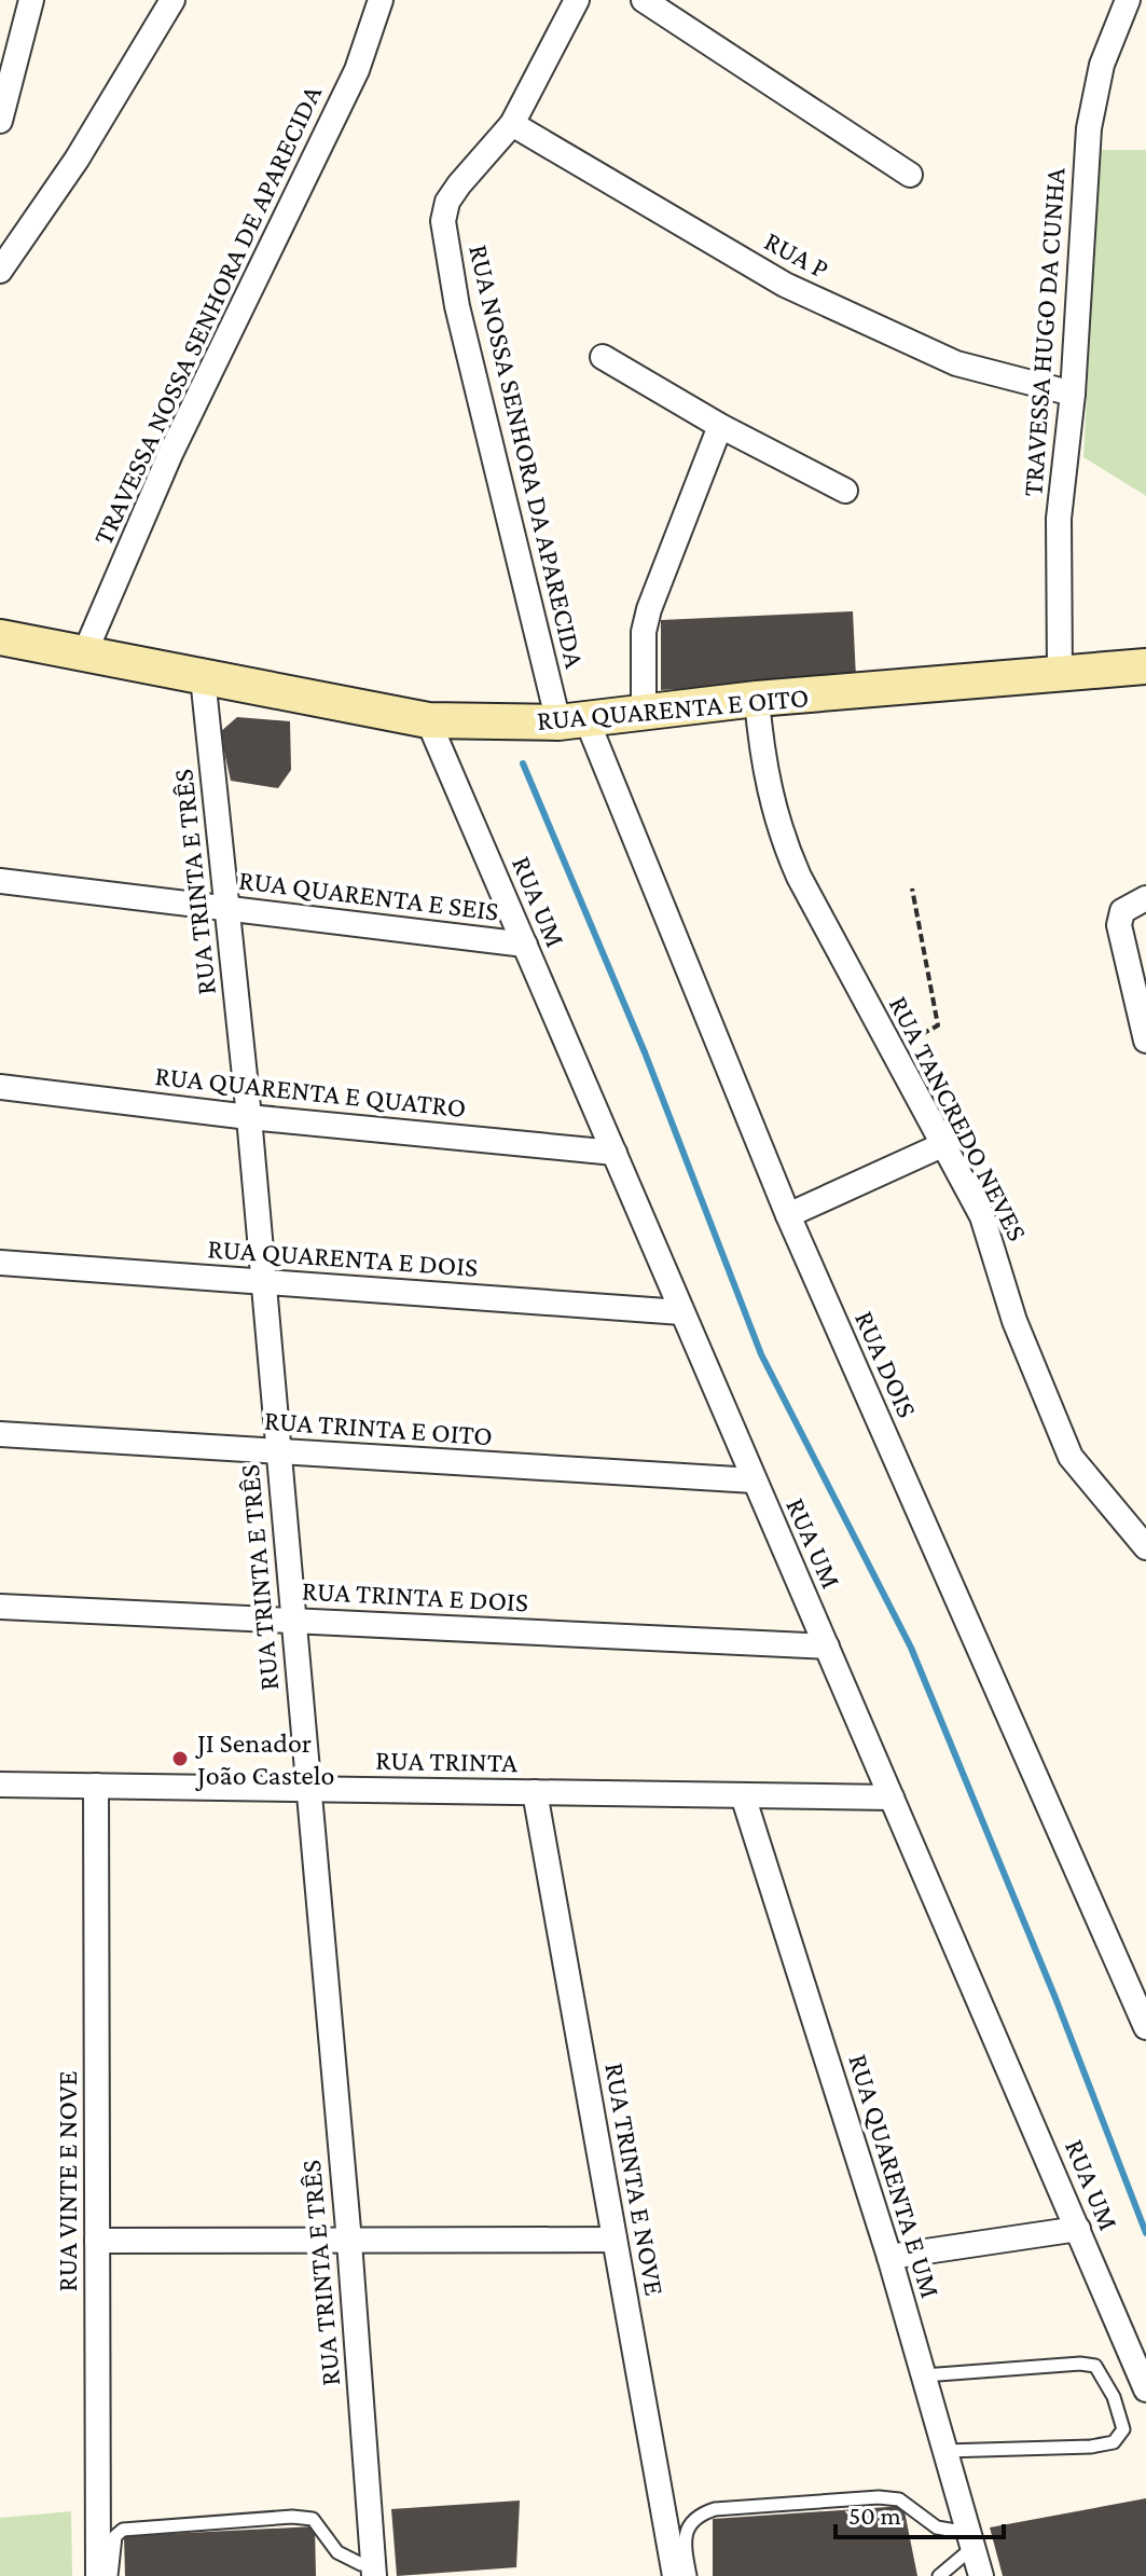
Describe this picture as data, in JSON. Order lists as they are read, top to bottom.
{
  "streets": {
    "main road": ["RUA QUARENTA E OITO"],
    "street": [
      "RUA P",
      "TRAVESSA NOSSA SENHORA DE APARECIDA",
      "TRAVESSA HUGO DA CUNHA",
      "RUA NOSSA SENHORA DA APARECIDA",
      "RUA TRINTA E TRÊS",
      "RUA QUARENTA E SEIS",
      "RUA UM",
      "RUA QUARENTA E QUATRO",
      "RUA TANCREDO NEVES",
      "RUA QUARENTA E DOIS",
      "RUA DOIS",
      "RUA TRINTA E OITO",
      "RUA TRINTA E DOIS",
      "RUA TRINTA",
      "RUA QUARENTA E UM",
      "RUA TRINTA E NOVE",
      "RUA VINTE E NOVE"
    ]
  },
  "crossings": [
    ["RUA P", "TRAVESSA HUGO DA CUNHA"],
    ["RUA P", "RUA NOSSA SENHORA DA APARECIDA"],
    ["TRAVESSA NOSSA SENHORA DE APARECIDA", "RUA QUARENTA E OITO"],
    ["TRAVESSA HUGO DA CUNHA", "RUA QUARENTA E OITO"],
    ["RUA NOSSA SENHORA DA APARECIDA", "RUA QUARENTA E OITO"],
    ["RUA NOSSA SENHORA DA APARECIDA", "RUA DOIS"],
    ["RUA QUARENTA E OITO", "RUA TRINTA E TRÊS"],
    ["RUA QUARENTA E OITO", "RUA UM"],
    ["RUA QUARENTA E OITO", "RUA TANCREDO NEVES"],
    ["RUA QUARENTA E OITO", "RUA DOIS"],
    ["RUA TRINTA E TRÊS", "RUA QUARENTA E SEIS"],
    ["RUA TRINTA E TRÊS", "RUA QUARENTA E QUATRO"],
    ["RUA TRINTA E TRÊS", "RUA QUARENTA E DOIS"],
    ["RUA TRINTA E TRÊS", "RUA TRINTA E OITO"],
    ["RUA TRINTA E TRÊS", "RUA TRINTA E DOIS"],
    ["RUA TRINTA E TRÊS", "RUA TRINTA"],
    ["RUA QUARENTA E SEIS", "RUA UM"],
    ["RUA UM", "RUA QUARENTA E QUATRO"],
    ["RUA UM", "RUA QUARENTA E DOIS"],
    ["RUA UM", "RUA TRINTA E OITO"],
    ["RUA UM", "RUA TRINTA E DOIS"],
    ["RUA UM", "RUA TRINTA"],
    ["RUA TRINTA", "RUA QUARENTA E UM"],
    ["RUA TRINTA", "RUA TRINTA E NOVE"],
    ["RUA TRINTA", "RUA VINTE E NOVE"]
  ],
  "places": ["JI Senador João Castelo"],
  "scale_bar": "50 m"
}
